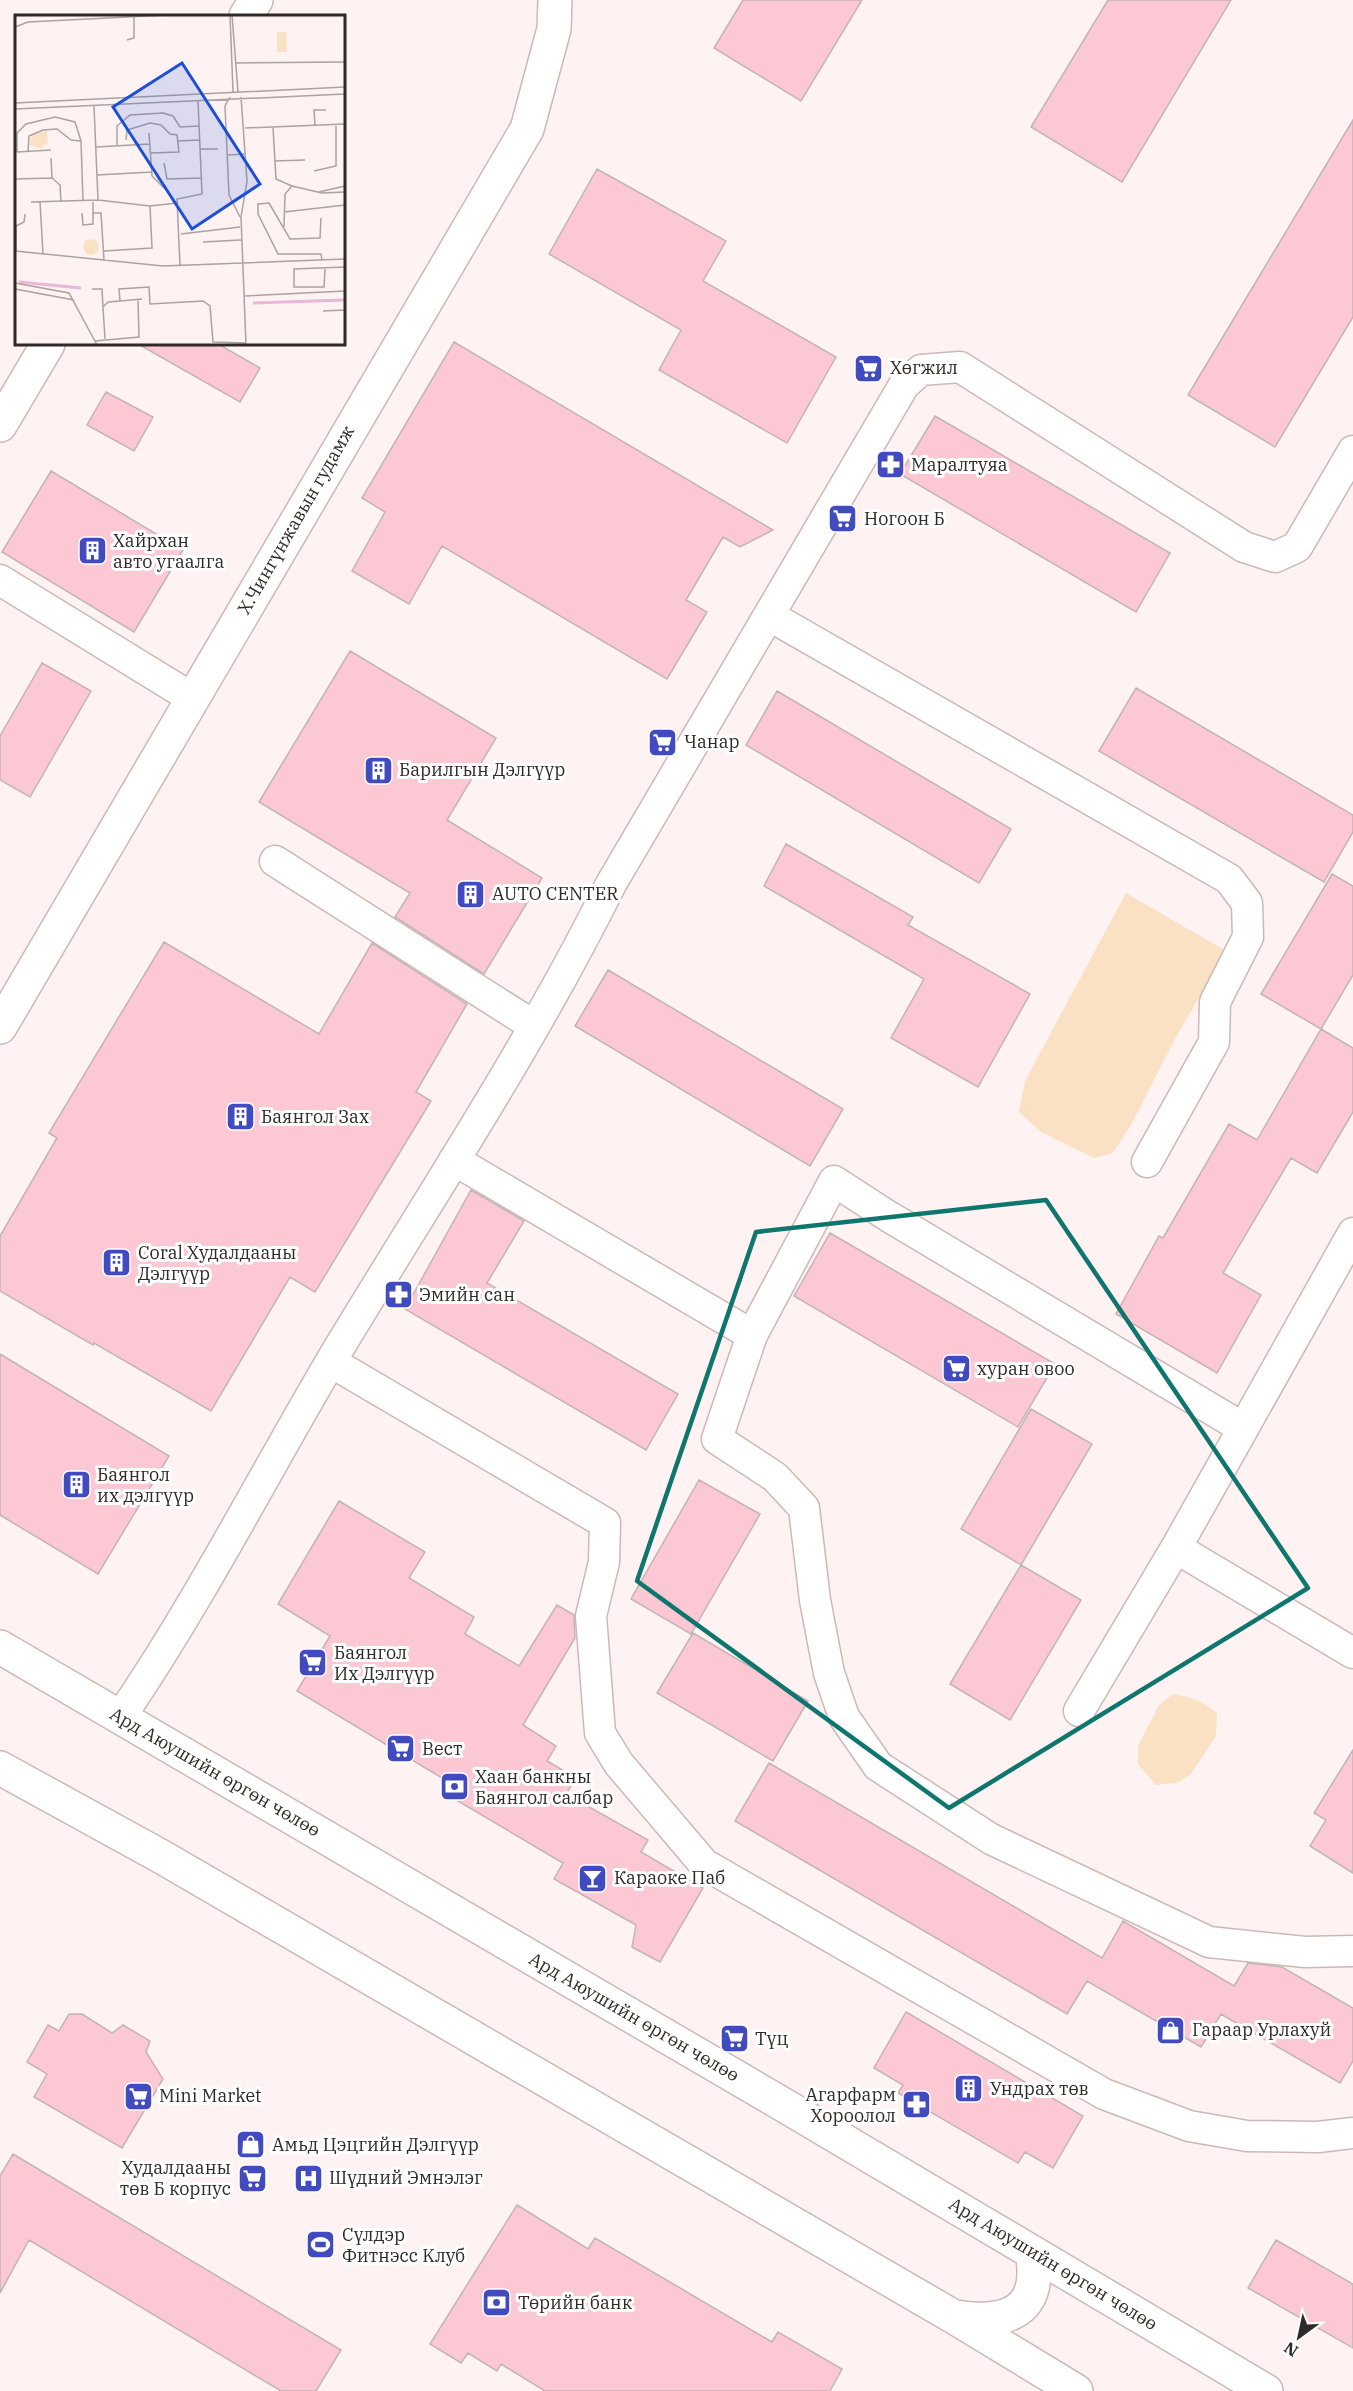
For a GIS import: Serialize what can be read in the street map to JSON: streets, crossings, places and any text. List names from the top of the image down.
{
  "streets": {
    "main road": ["Х.Чингүнжавын гудамж", "Ард Аюушийн өргөн чөлөө"]
  },
  "places": {
    "supermarket": [
      "Хөгжил",
      "Ногоон Б",
      "Чанар",
      "хуран овоо",
      "Баянгол Их Дэлгүүр",
      "Вест",
      "Түц",
      "Mini Market",
      "Худалдааны төв Б корпус"
    ],
    "pharmacy": ["Маралтуяа", "Эмийн сан", "Агарфарм Хороолол"],
    "building": [
      "Хайрхан авто угаалга",
      "Барилгын Дэлгүүр",
      "AUTO CENTER",
      "Баянгол Зах",
      "Coral Худалдааны Дэлгүүр",
      "Баянгол их дэлгүүр",
      "Ундрах төв"
    ],
    "bank": ["Хаан банкны Баянгол салбар", "Төрийн банк"],
    "bar": ["Караоке Паб"],
    "shop": ["Гараар Урлахуй", "Амьд Цэцгийн Дэлгүүр"],
    "hospital": ["Шүдний Эмнэлэг"],
    "sports": ["Сүлдэр Фитнэсс Kлуб"]
  },
  "north": "bottom left"
}
